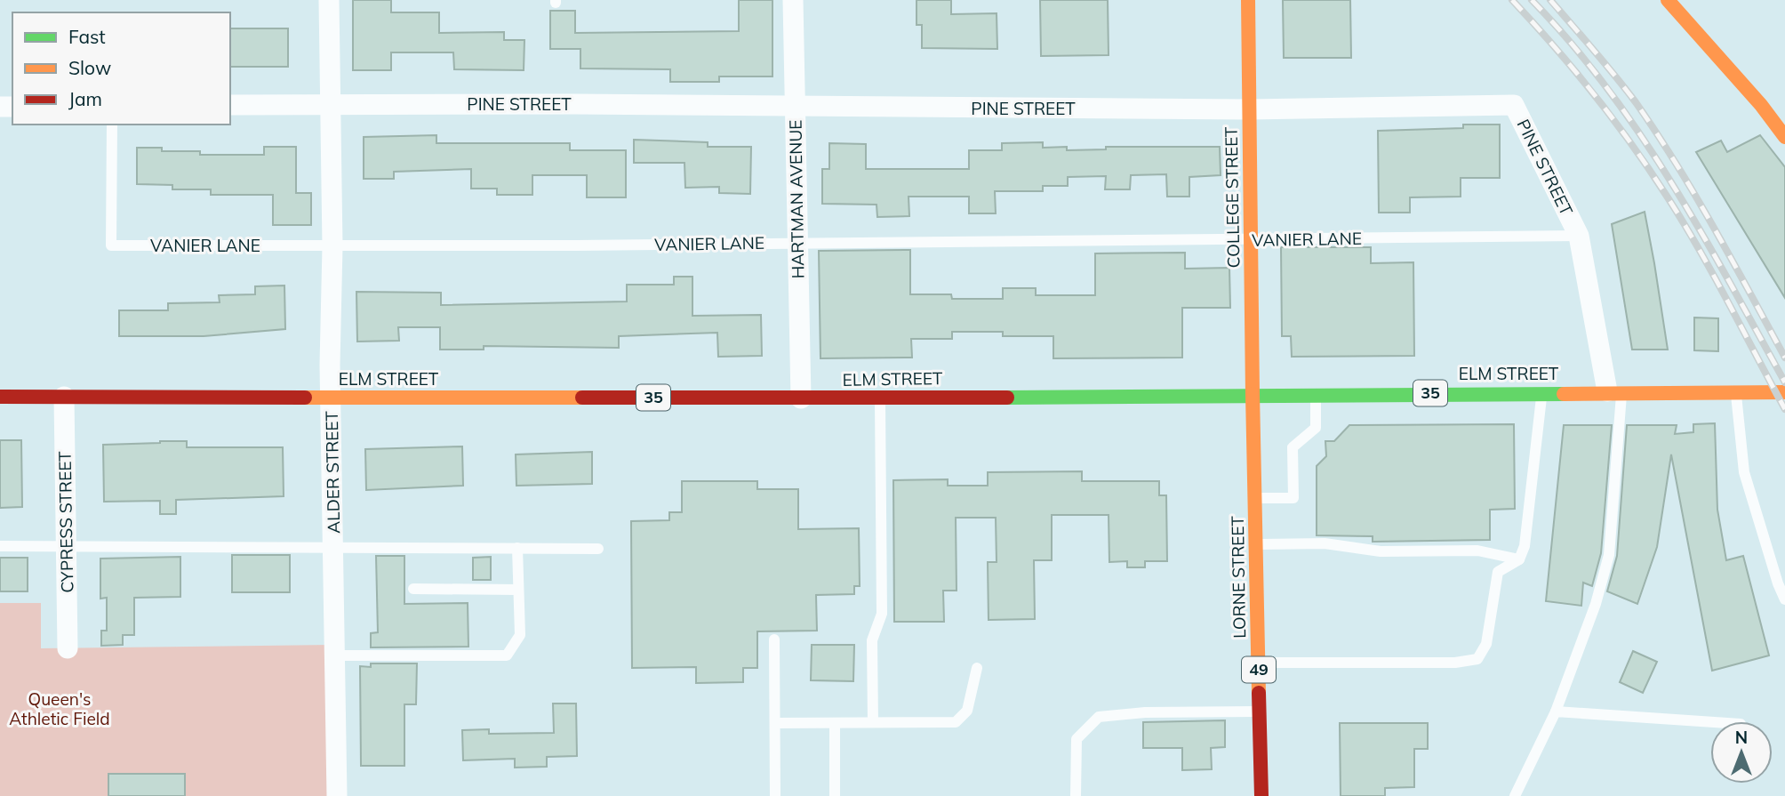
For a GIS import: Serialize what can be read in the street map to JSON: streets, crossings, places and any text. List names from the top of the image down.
{
  "streets": {
    "main road": [
      "COLLEGE STREET",
      "ELM STREET",
      "35",
      "LORNE STREET",
      "49"
    ],
    "street": [
      "PINE STREET",
      "HARTMAN AVENUE",
      "ALDER STREET",
      "CYPRESS STREET"
    ],
    "lane": ["VANIER LANE"]
  },
  "crossings": [
    ["PINE STREET", "COLLEGE STREET"],
    ["PINE STREET", "HARTMAN AVENUE"],
    ["PINE STREET", "VANIER LANE"],
    ["PINE STREET", "ELM STREET"],
    ["PINE STREET", "ALDER STREET"],
    ["COLLEGE STREET", "VANIER LANE"],
    ["COLLEGE STREET", "ELM STREET"],
    ["COLLEGE STREET", "LORNE STREET"],
    ["HARTMAN AVENUE", "VANIER LANE"],
    ["HARTMAN AVENUE", "ELM STREET"],
    ["VANIER LANE", "ALDER STREET"],
    ["ELM STREET", "ALDER STREET"],
    ["ELM STREET", "CYPRESS STREET"],
    ["ELM STREET", "LORNE STREET"]
  ],
  "parks": ["Queen's Athletic Field"],
  "legend": ["Fast", "Slow", "Jam"],
  "north": "top"
}
